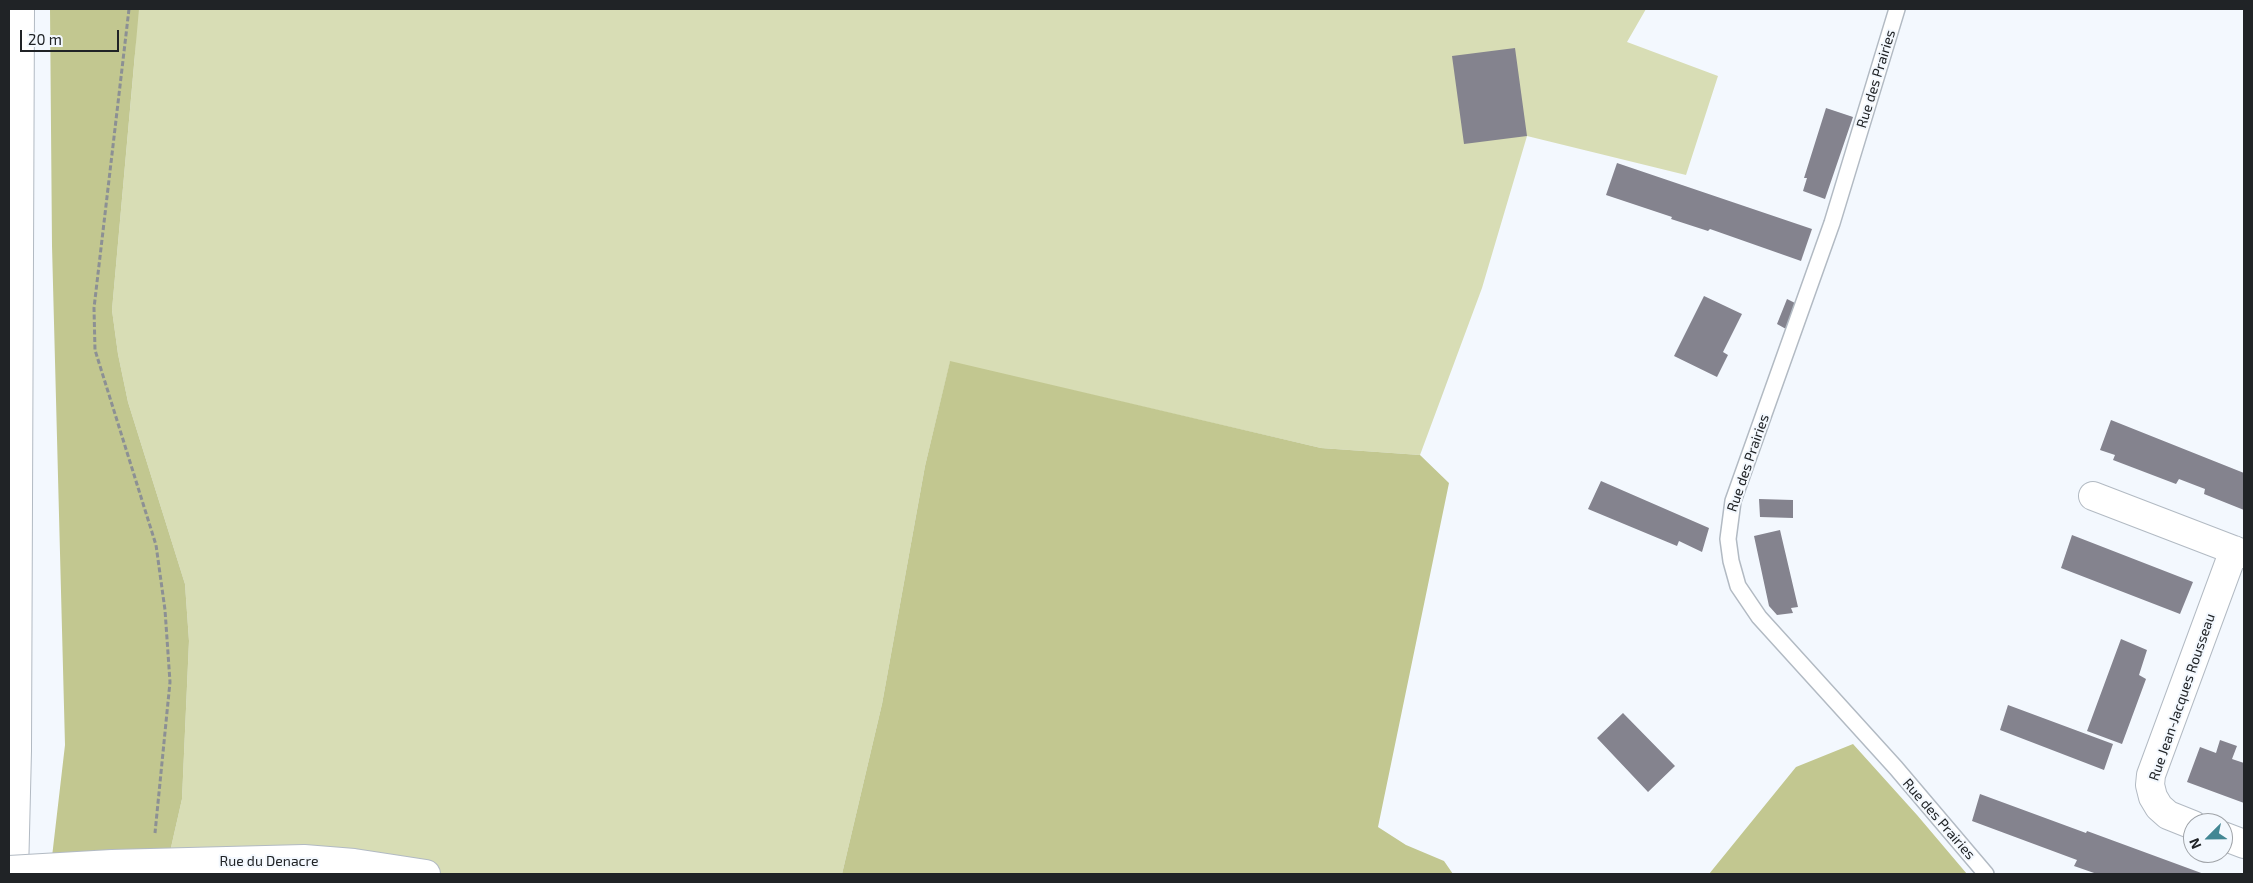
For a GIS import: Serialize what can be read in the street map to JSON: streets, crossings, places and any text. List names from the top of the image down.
{
  "streets": {
    "main road": ["Rue Jean-Jacques Rousseau", "Rue du Denacre"],
    "lane": ["Rue des Prairies"]
  },
  "scale_bar": "20 m",
  "north": "bottom left"
}
